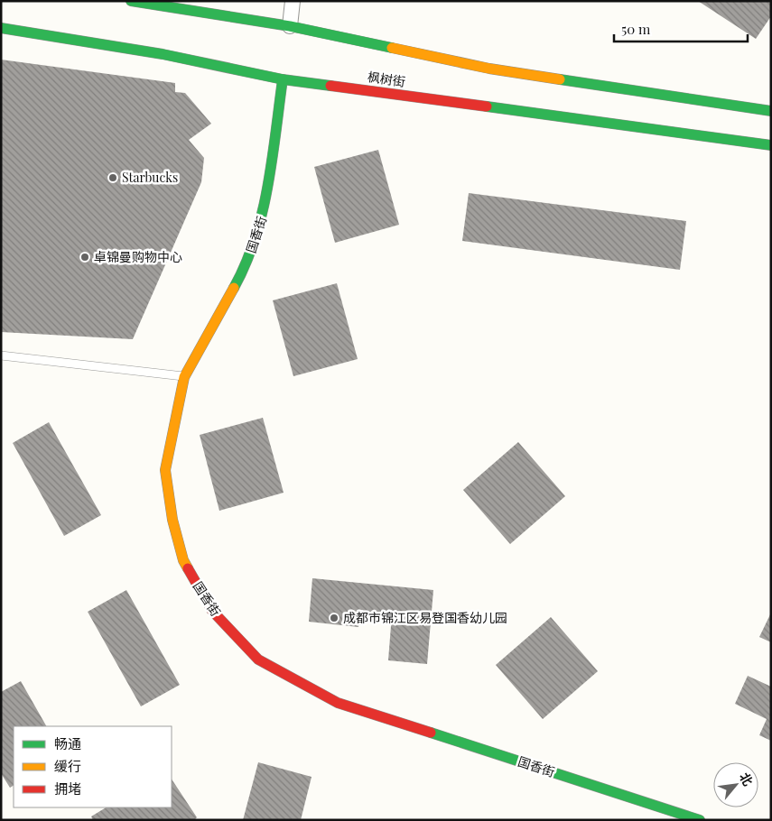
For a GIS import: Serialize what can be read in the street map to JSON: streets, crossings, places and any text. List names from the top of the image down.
{
  "streets": {
    "street": ["枫树街", "国香街"]
  },
  "crossings": [
    ["枫树街", "国香街"]
  ],
  "places": ["Starbucks", "卓锦曼购物中心", "成都市锦江区易登国香幼儿园"],
  "legend": ["畅通", "缓行", "拥堵"],
  "scale_bar": "50 m",
  "north": "top right"
}
